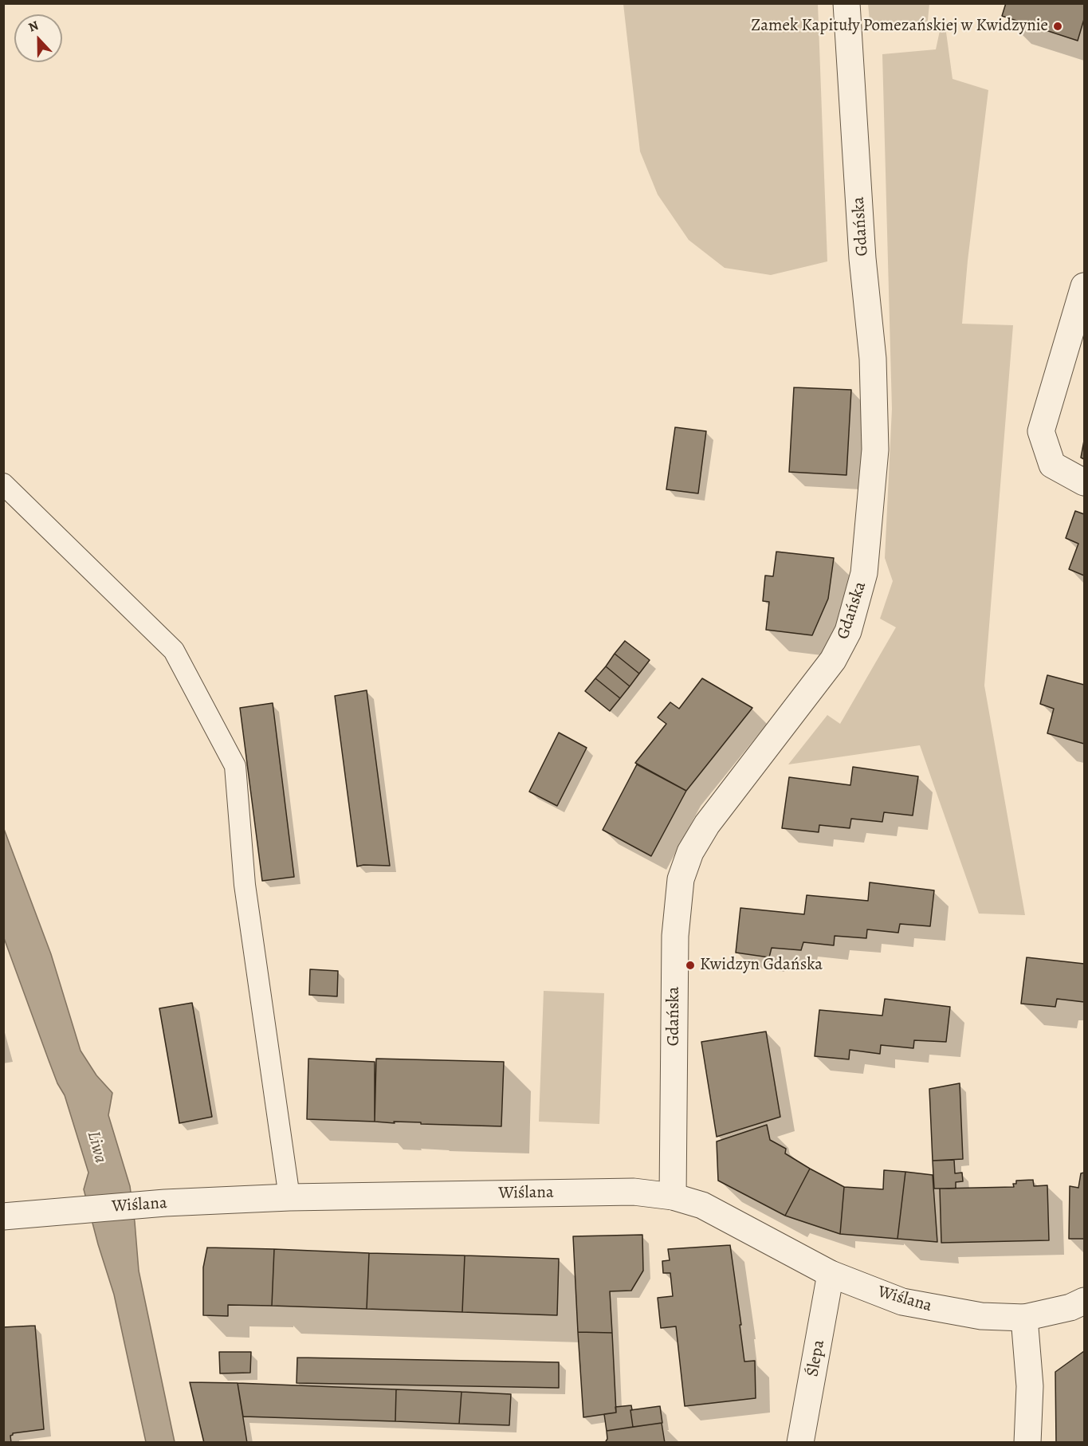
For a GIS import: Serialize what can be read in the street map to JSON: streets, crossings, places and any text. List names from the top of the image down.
{
  "streets": {
    "street": ["Gdańska", "Wiślana", "Ślepa"]
  },
  "crossings": [
    ["Gdańska", "Wiślana"],
    ["Wiślana", "Ślepa"]
  ],
  "water": ["Liwa"],
  "places": ["Zamek Kapituły Pomezańskiej w Kwidzynie", "Kwidzyn Gdańska"],
  "north": "top"
}
